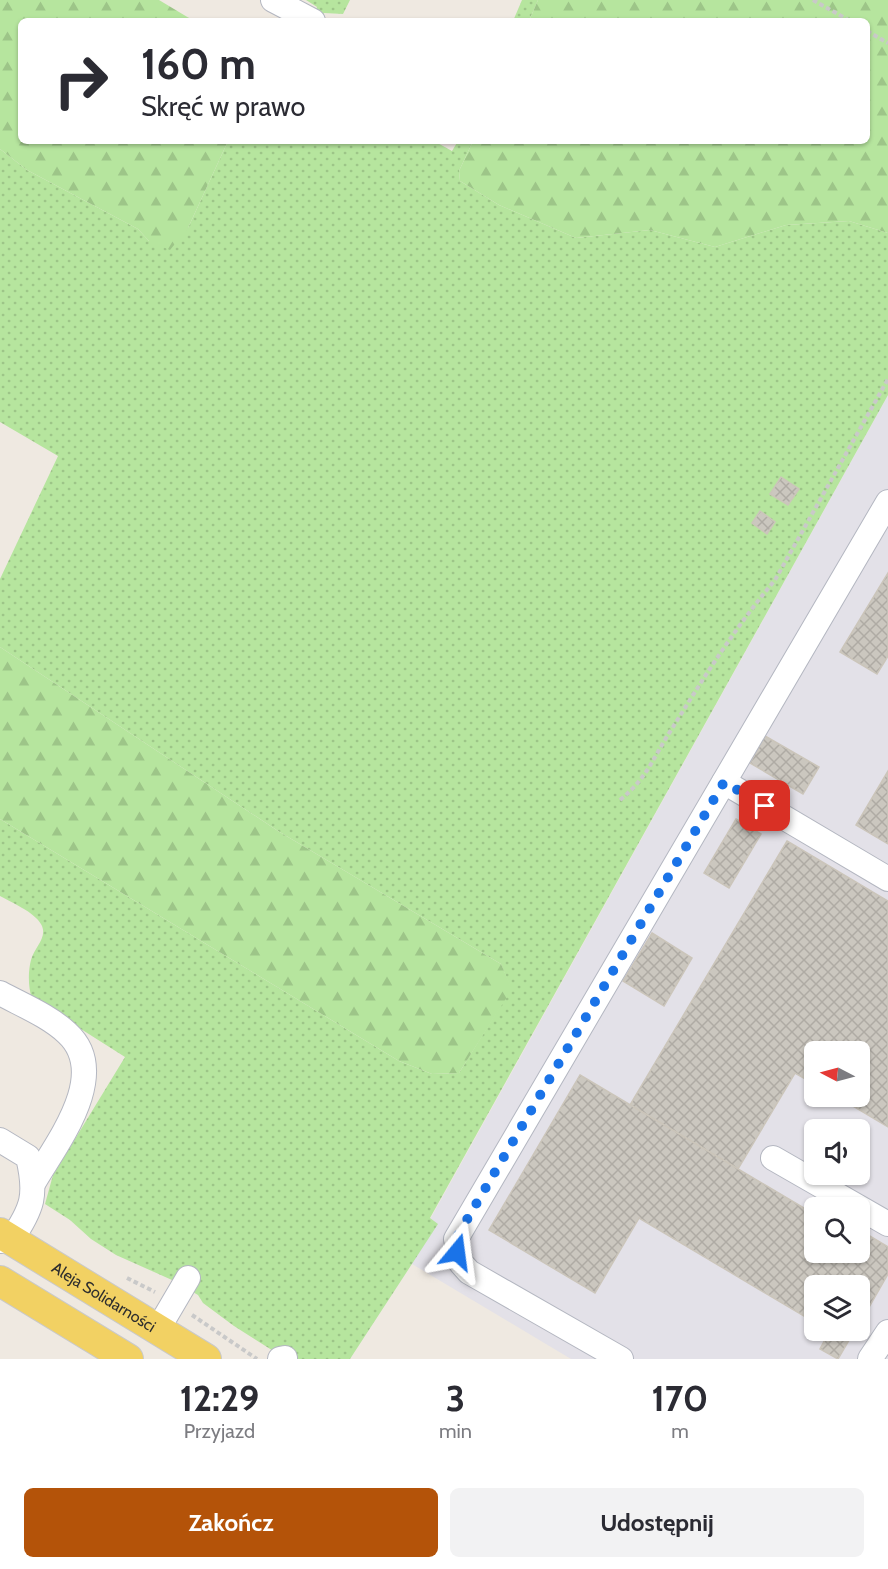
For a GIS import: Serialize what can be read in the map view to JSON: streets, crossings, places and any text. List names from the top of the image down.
{
  "streets": {
    "main road": ["Aleja Solidarności"]
  },
  "north": "left",
  "page": {
    "turn": ["160 m", "Skręć w prawo"],
    "eta": [
      "12:29",
      "Przyjazd",
      "3",
      "min",
      "170",
      "m"
    ],
    "buttons": ["Zakończ", "Udostępnij"]
  }
}
